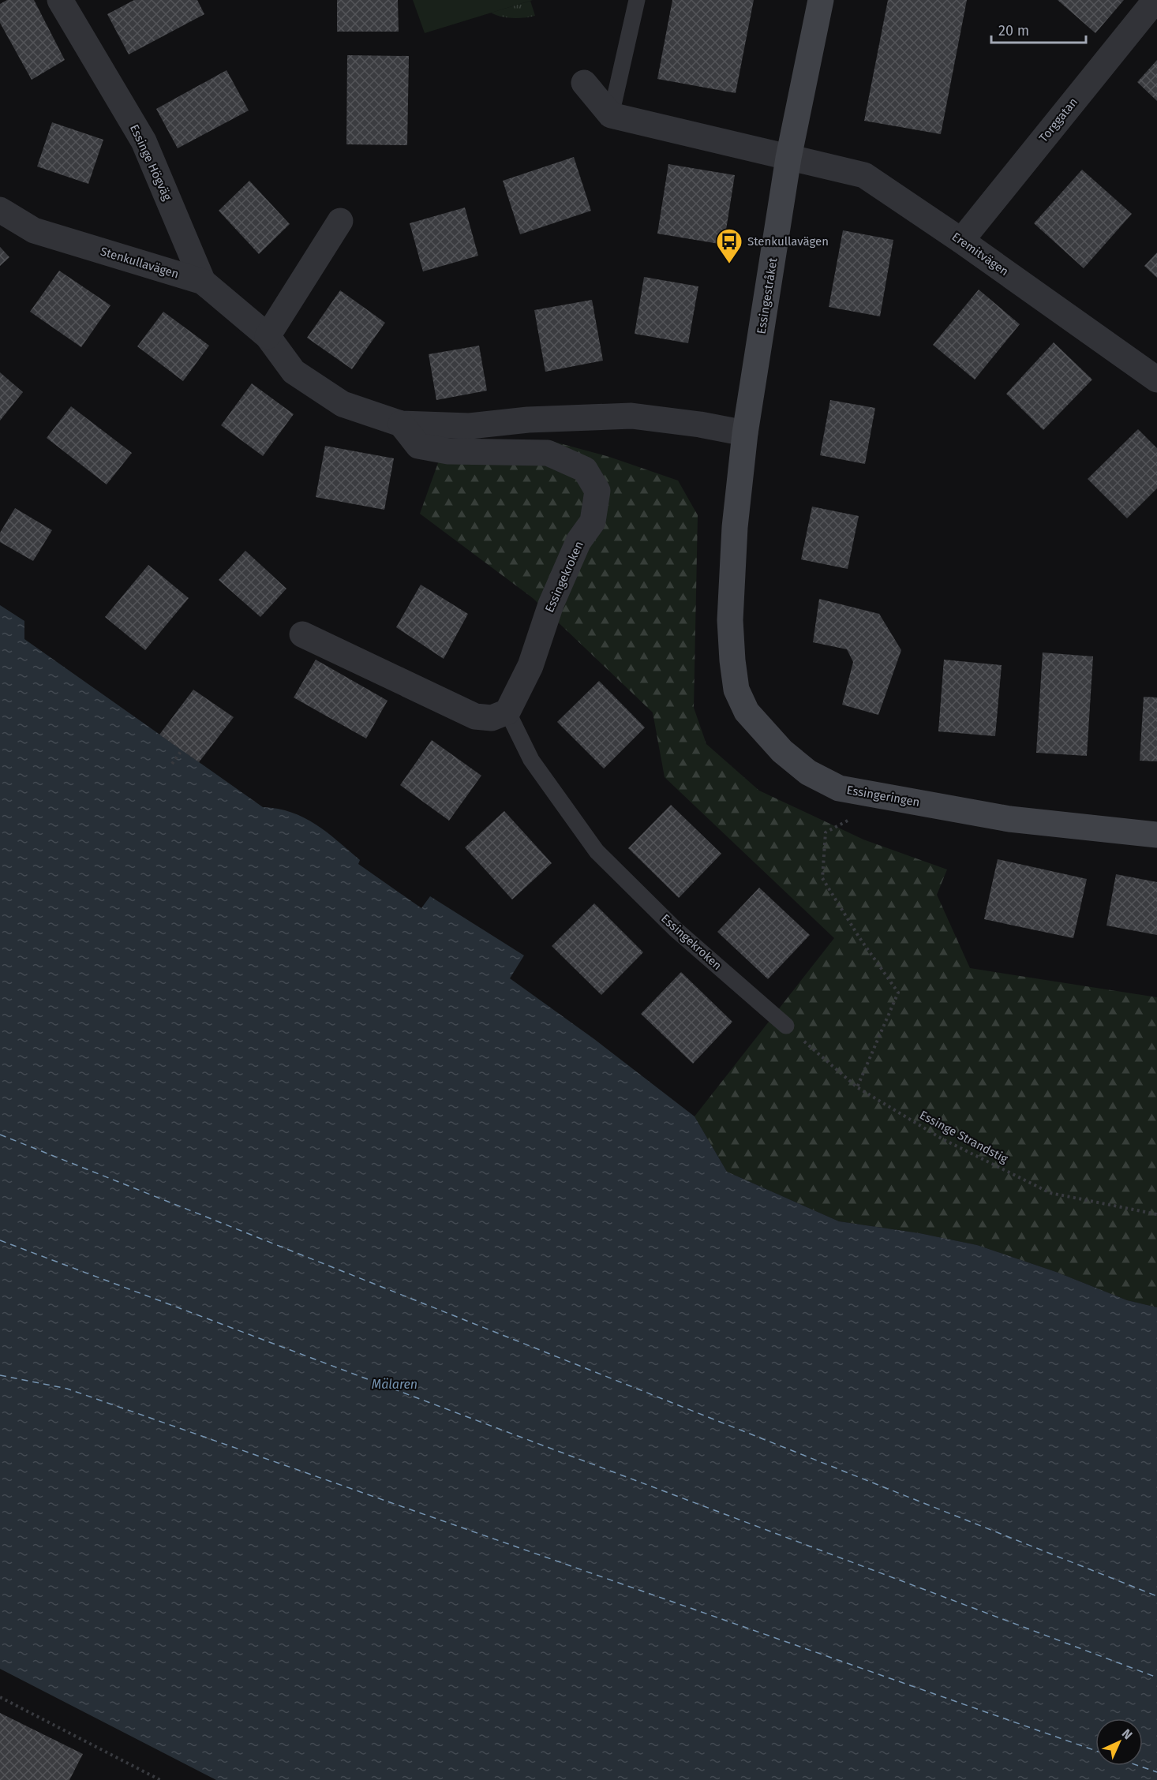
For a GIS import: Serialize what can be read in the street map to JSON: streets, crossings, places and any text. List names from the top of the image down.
{
  "streets": {
    "street": [
      "Torggatan",
      "Essinge Högväg",
      "Eremitvägen",
      "Stenkullavägen",
      "Essingestråket",
      "Essingekroken",
      "Essingeringen"
    ],
    "path": ["Essinge Strandstig"]
  },
  "crossings": [
    ["Torggatan", "Eremitvägen"],
    ["Essinge Högväg", "Stenkullavägen"],
    ["Eremitvägen", "Essingestråket"],
    ["Stenkullavägen", "Essingestråket"],
    ["Stenkullavägen", "Essingekroken"],
    ["Stenkullavägen", "Essingeringen"],
    ["Essingestråket", "Essingeringen"],
    ["Essingekroken", "Essinge Strandstig"]
  ],
  "water": ["Mälaren"],
  "places": {
    "bus stop": ["Stenkullavägen"]
  },
  "scale_bar": "20 m",
  "north": "top right"
}
